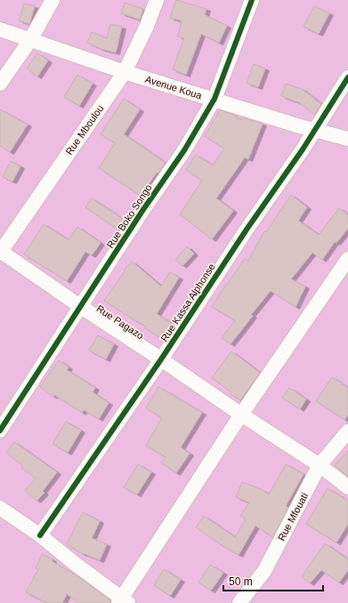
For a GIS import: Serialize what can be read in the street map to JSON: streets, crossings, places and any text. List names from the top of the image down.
{
  "streets": {
    "street": [
      "Avenue Koua",
      "Rue Mboulou",
      "Rue Boko Songo",
      "Rue Kassa Alphonse",
      "Rue Pagazo",
      "Rue Mfouati"
    ]
  },
  "crossings": [
    ["Avenue Koua", "Rue Mboulou"],
    ["Avenue Koua", "Rue Boko Songo"],
    ["Avenue Koua", "Rue Kassa Alphonse"],
    ["Rue Mboulou", "Rue Pagazo"],
    ["Rue Boko Songo", "Rue Pagazo"],
    ["Rue Kassa Alphonse", "Rue Pagazo"],
    ["Rue Pagazo", "Rue Mfouati"]
  ],
  "scale_bar": "50 m"
}
